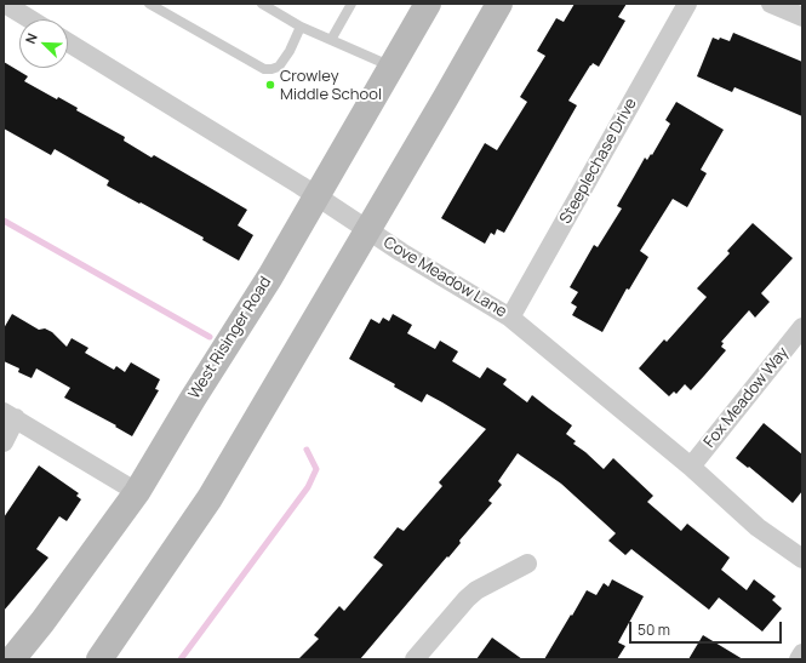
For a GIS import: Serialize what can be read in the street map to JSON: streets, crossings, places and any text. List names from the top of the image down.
{
  "streets": {
    "main road": ["West Risinger Road"],
    "street": ["Steeplechase Drive", "Cove Meadow Lane", "Fox Meadow Way"]
  },
  "crossings": [
    ["Steeplechase Drive", "Cove Meadow Lane"],
    ["Cove Meadow Lane", "West Risinger Road"],
    ["Cove Meadow Lane", "Fox Meadow Way"]
  ],
  "places": ["Crowley Middle School"],
  "scale_bar": "50 m",
  "north": "top left"
}
